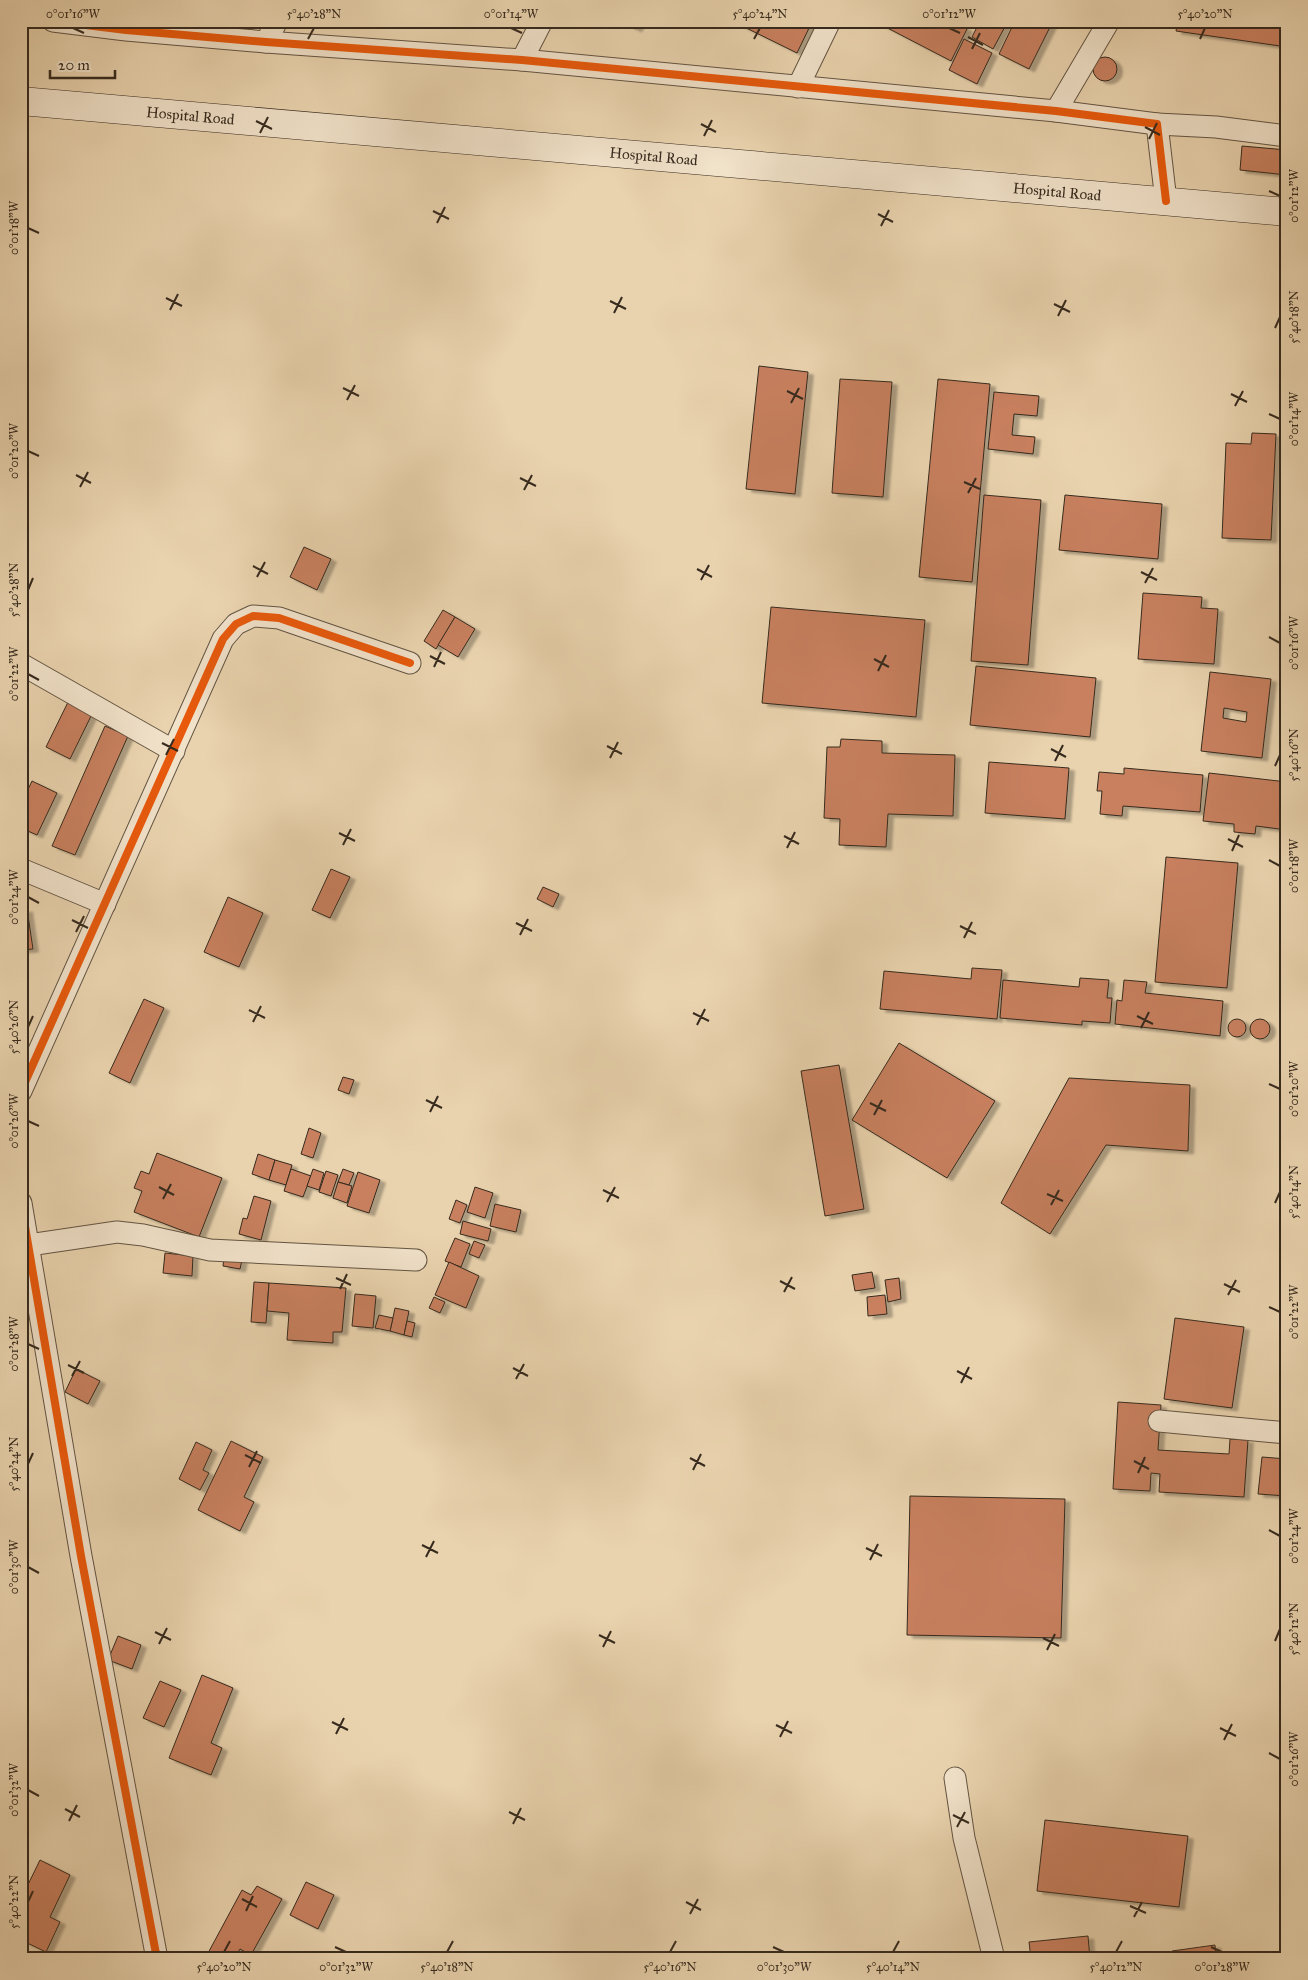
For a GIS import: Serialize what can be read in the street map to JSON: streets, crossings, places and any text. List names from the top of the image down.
{
  "streets": {
    "main road": ["Hospital Road"]
  },
  "scale_bar": "20 m",
  "coordinates": [
    "0°01'16\"W",
    "5°40'28\"N",
    "0°01'14\"W",
    "5°40'24\"N",
    "0°01'12\"W",
    "5°40'20\"N",
    "0°01'18\"W",
    "5°40'18\"N",
    "0°01'20\"W",
    "0°01'22\"W",
    "5°40'16\"N",
    "0°01'24\"W",
    "5°40'26\"N",
    "0°01'26\"W",
    "5°40'14\"N",
    "0°01'28\"W",
    "0°01'30\"W",
    "5°40'12\"N",
    "0°01'32\"W",
    "5°40'22\"N"
  ]
}
